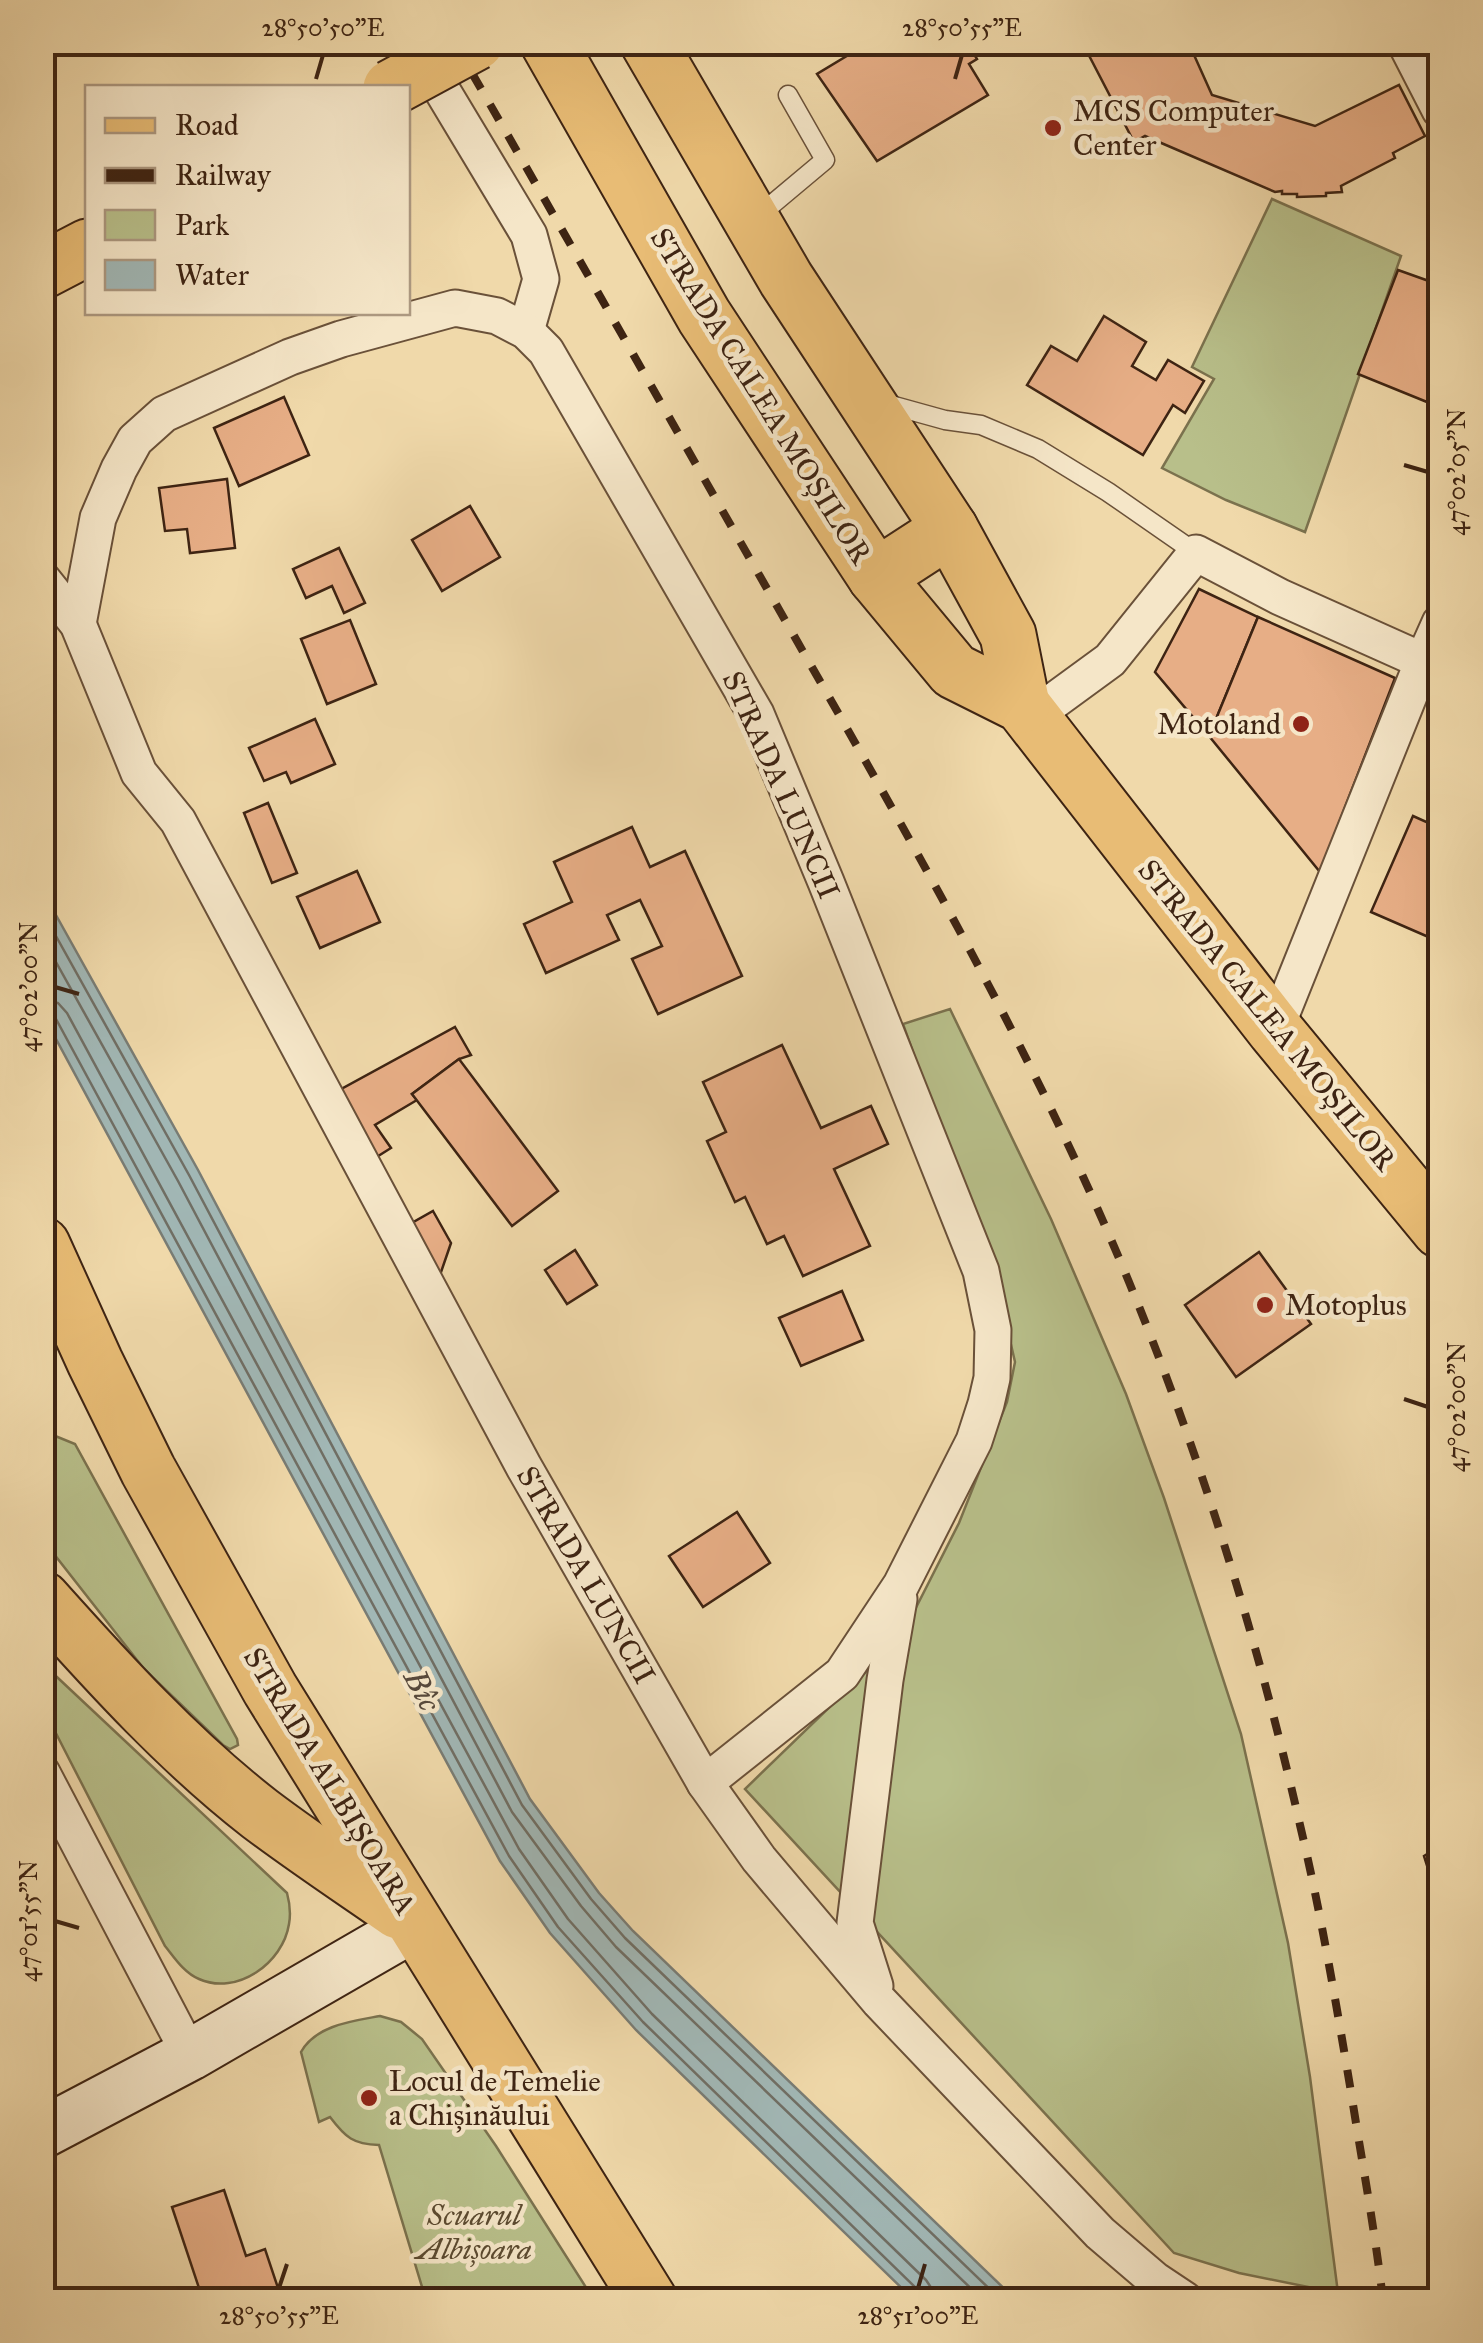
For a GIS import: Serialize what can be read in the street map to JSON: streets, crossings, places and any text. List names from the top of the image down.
{
  "streets": {
    "main road": ["STRADA CALEA MOȘILOR", "STRADA ALBIȘOARA"],
    "street": ["STRADA LUNCII"]
  },
  "water": ["Bîc"],
  "parks": ["Scuarul Albișoara"],
  "places": [
    "MCS Computer Center",
    "Motoland",
    "Motoplus",
    "Locul de Temelie a Chișinăului"
  ],
  "legend": [
    "Road",
    "Railway",
    "Park",
    "Water"
  ],
  "coordinates": [
    "28°50'50\"E",
    "28°50'55\"E",
    "47°02'05\"N",
    "47°02'00\"N",
    "47°01'55\"N",
    "28°51'00\"E"
  ]
}
